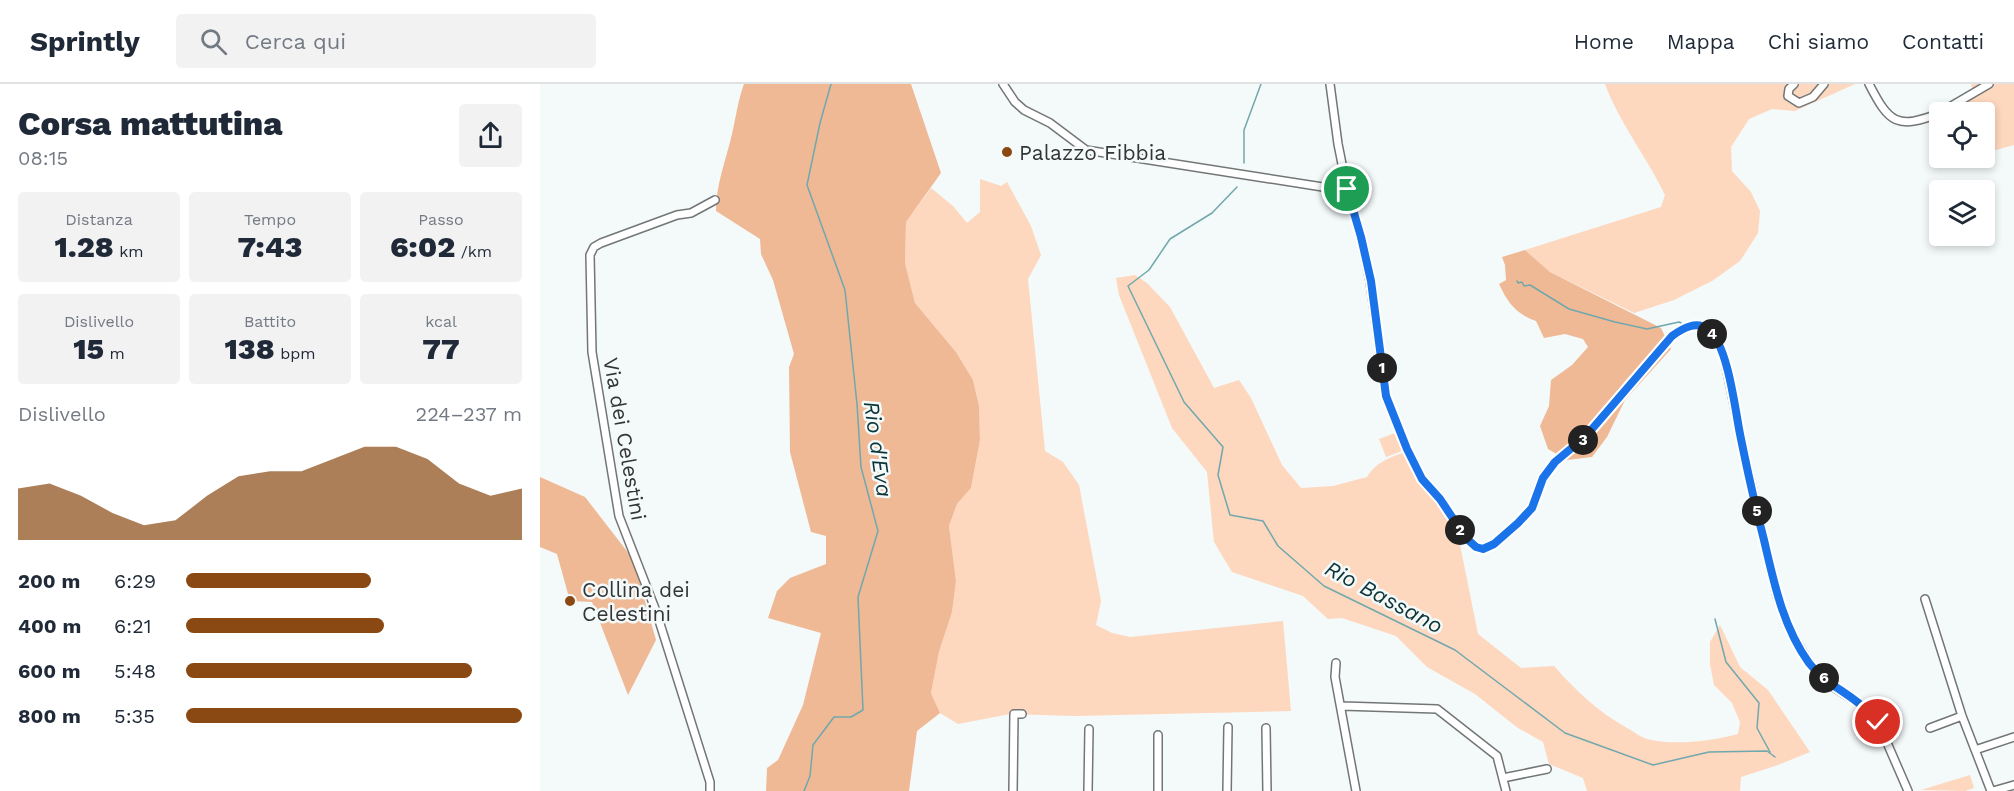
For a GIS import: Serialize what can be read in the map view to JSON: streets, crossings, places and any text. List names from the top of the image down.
{
  "streets": {
    "street": ["Via dei Celestini"]
  },
  "water": ["Rio d'Eva", "Rio Bassano"],
  "places": ["Palazzo Fibbia", "Collina dei Celestini"],
  "page": {
    "header": "Sprintly",
    "search": "Cerca qui",
    "nav": [
      "Home",
      "Mappa",
      "Chi siamo",
      "Contatti"
    ],
    "heading": ["Corsa mattutina", "08:15"],
    "stats": [
      ["Distanza", "1.28 km"],
      ["Tempo", "7:43"],
      ["Passo", "6:02 /km"],
      ["Dislivello", "15 m"],
      ["Battito", "138 bpm"],
      ["kcal", "77"]
    ],
    "pins": [
      "4",
      "1",
      "3",
      "5",
      "2",
      "6"
    ],
    "chart": ["Dislivello", "224–237 m"],
    "list": [
      {
        "name": "200 m",
        "note": "6:29"
      },
      {
        "name": "400 m",
        "note": "6:21"
      },
      {
        "name": "600 m",
        "note": "5:48"
      },
      {
        "name": "800 m",
        "note": "5:35"
      }
    ]
  }
}
